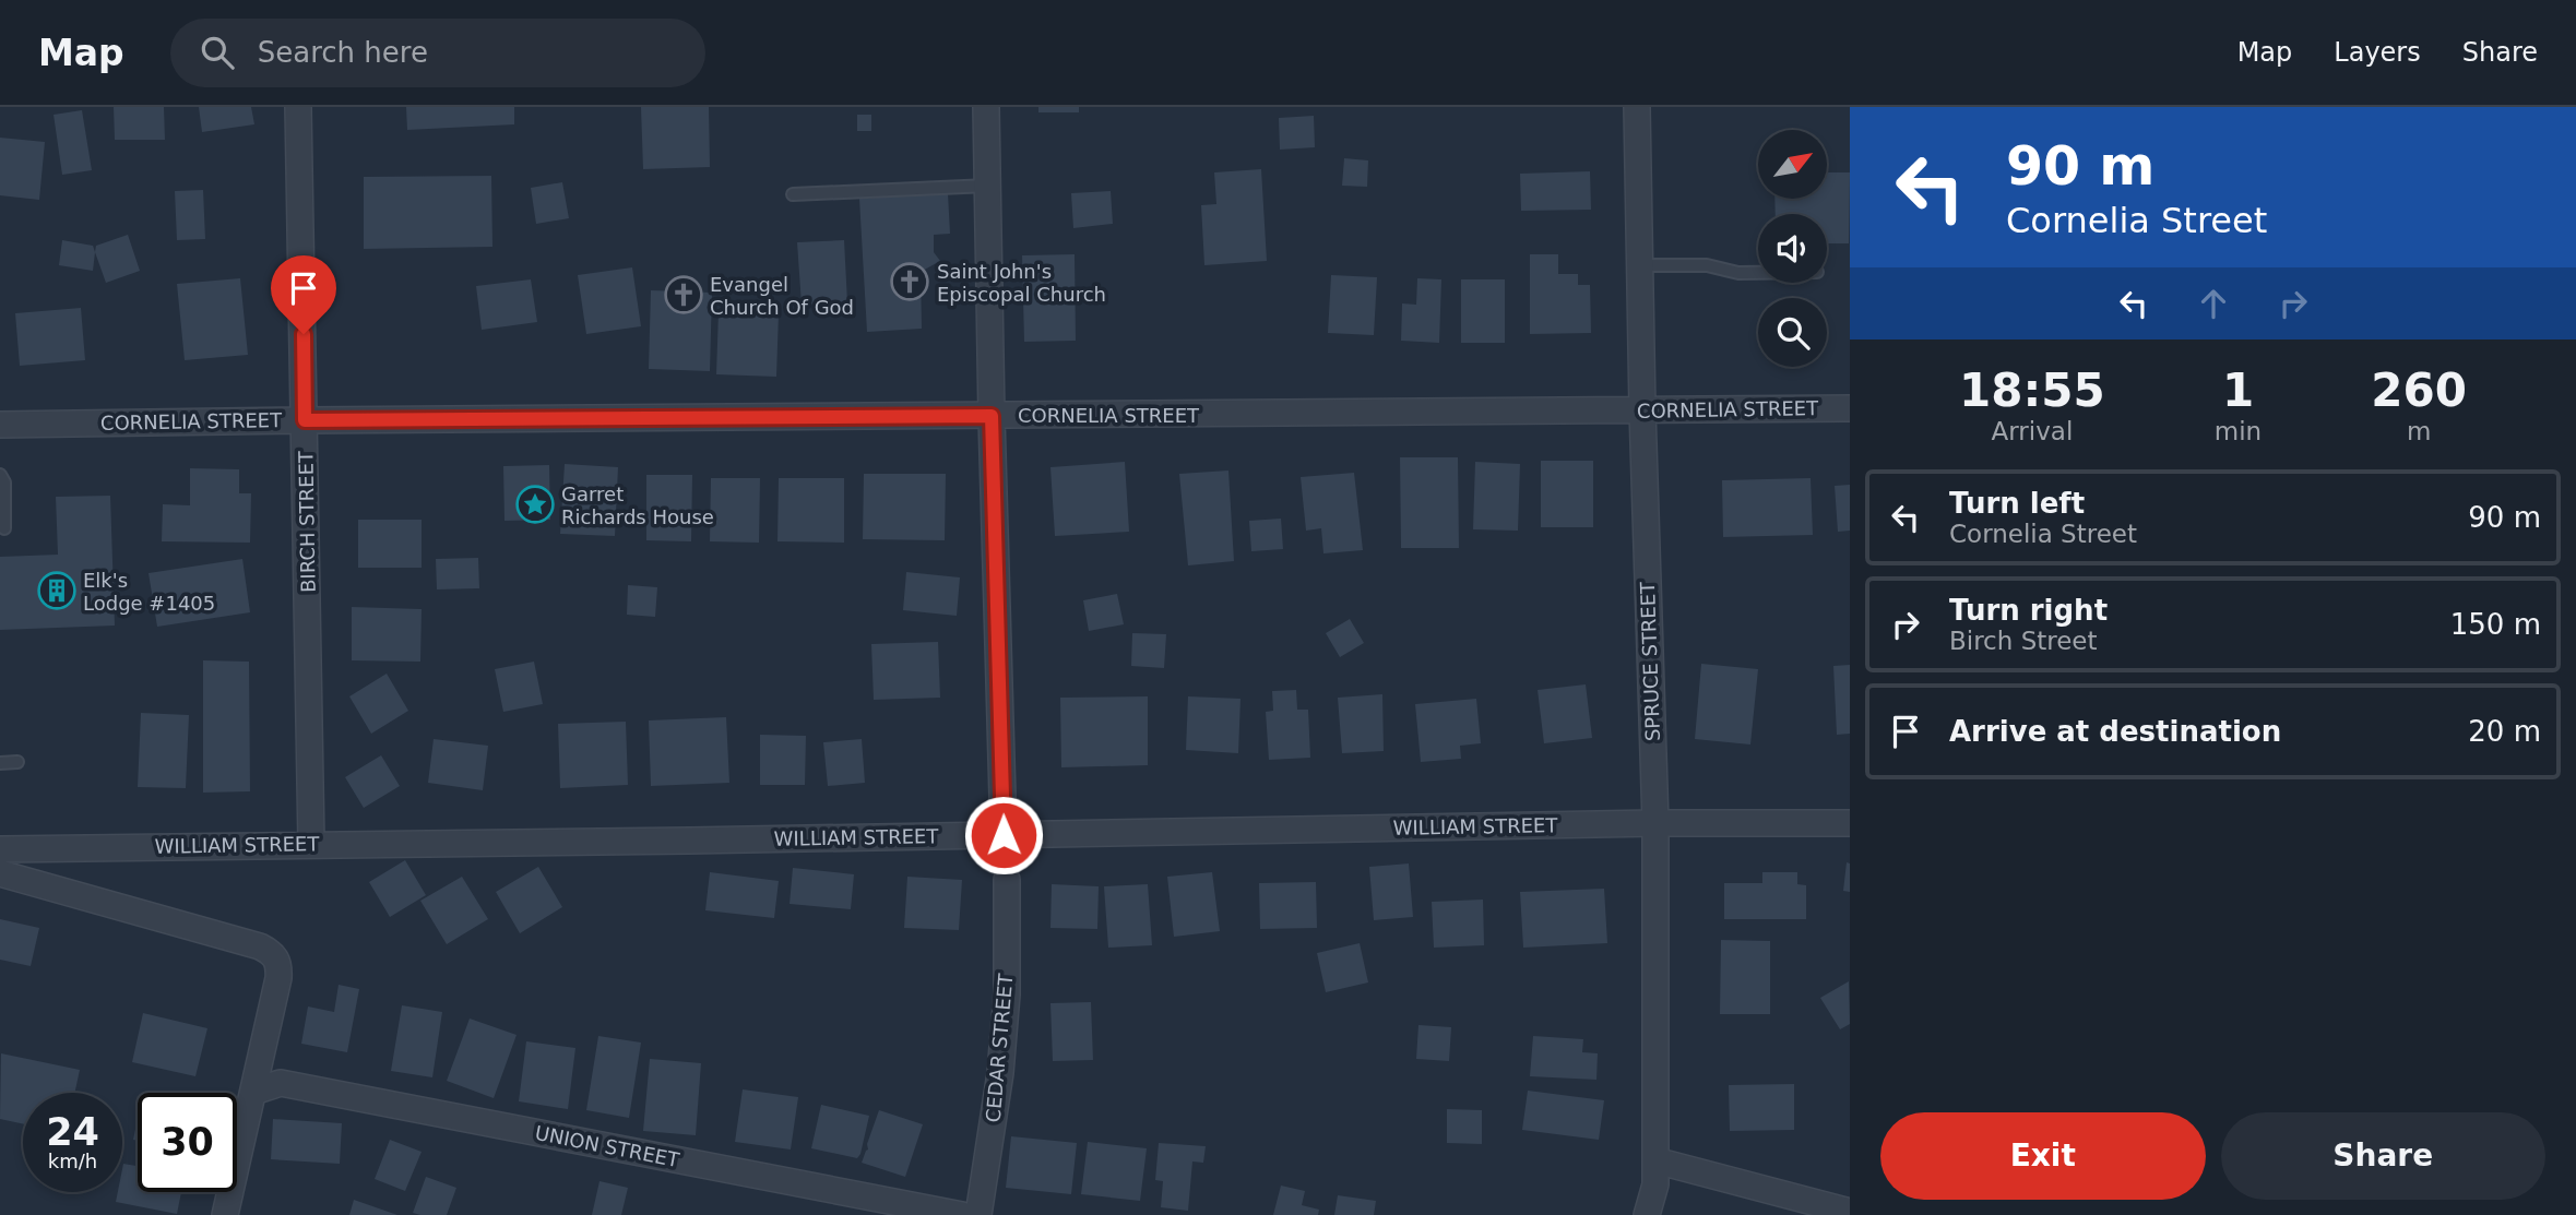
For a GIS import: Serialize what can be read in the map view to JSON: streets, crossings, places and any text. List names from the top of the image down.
{
  "streets": {
    "street": [
      "CORNELIA STREET",
      "BIRCH STREET",
      "SPRUCE STREET",
      "WILLIAM STREET",
      "CEDAR STREET",
      "UNION STREET"
    ]
  },
  "crossings": [
    ["CORNELIA STREET", "BIRCH STREET"],
    ["CORNELIA STREET", "SPRUCE STREET"],
    ["BIRCH STREET", "WILLIAM STREET"],
    ["SPRUCE STREET", "WILLIAM STREET"]
  ],
  "places": {
    "church": ["Saint John's Episcopal Church", "Evangel Church Of God"],
    "place": ["Garret Richards House"],
    "building": ["Elk's Lodge #1405"]
  },
  "north": "top right",
  "page": {
    "header": "Map",
    "search": "Search here",
    "nav": ["Map", "Layers", "Share"],
    "turn": ["90 m", "Cornelia Street"],
    "eta": [
      "18:55",
      "Arrival",
      "1",
      "min",
      "260",
      "m"
    ],
    "list": [
      {
        "name": "Turn left",
        "note": "Cornelia Street",
        "value": "90 m"
      },
      {
        "name": "Turn right",
        "note": "Birch Street",
        "value": "150 m"
      },
      {
        "name": "Arrive at destination",
        "value": "20 m"
      }
    ],
    "speed": "24 km/h",
    "limit": "30",
    "buttons": ["Exit", "Share"]
  }
}
